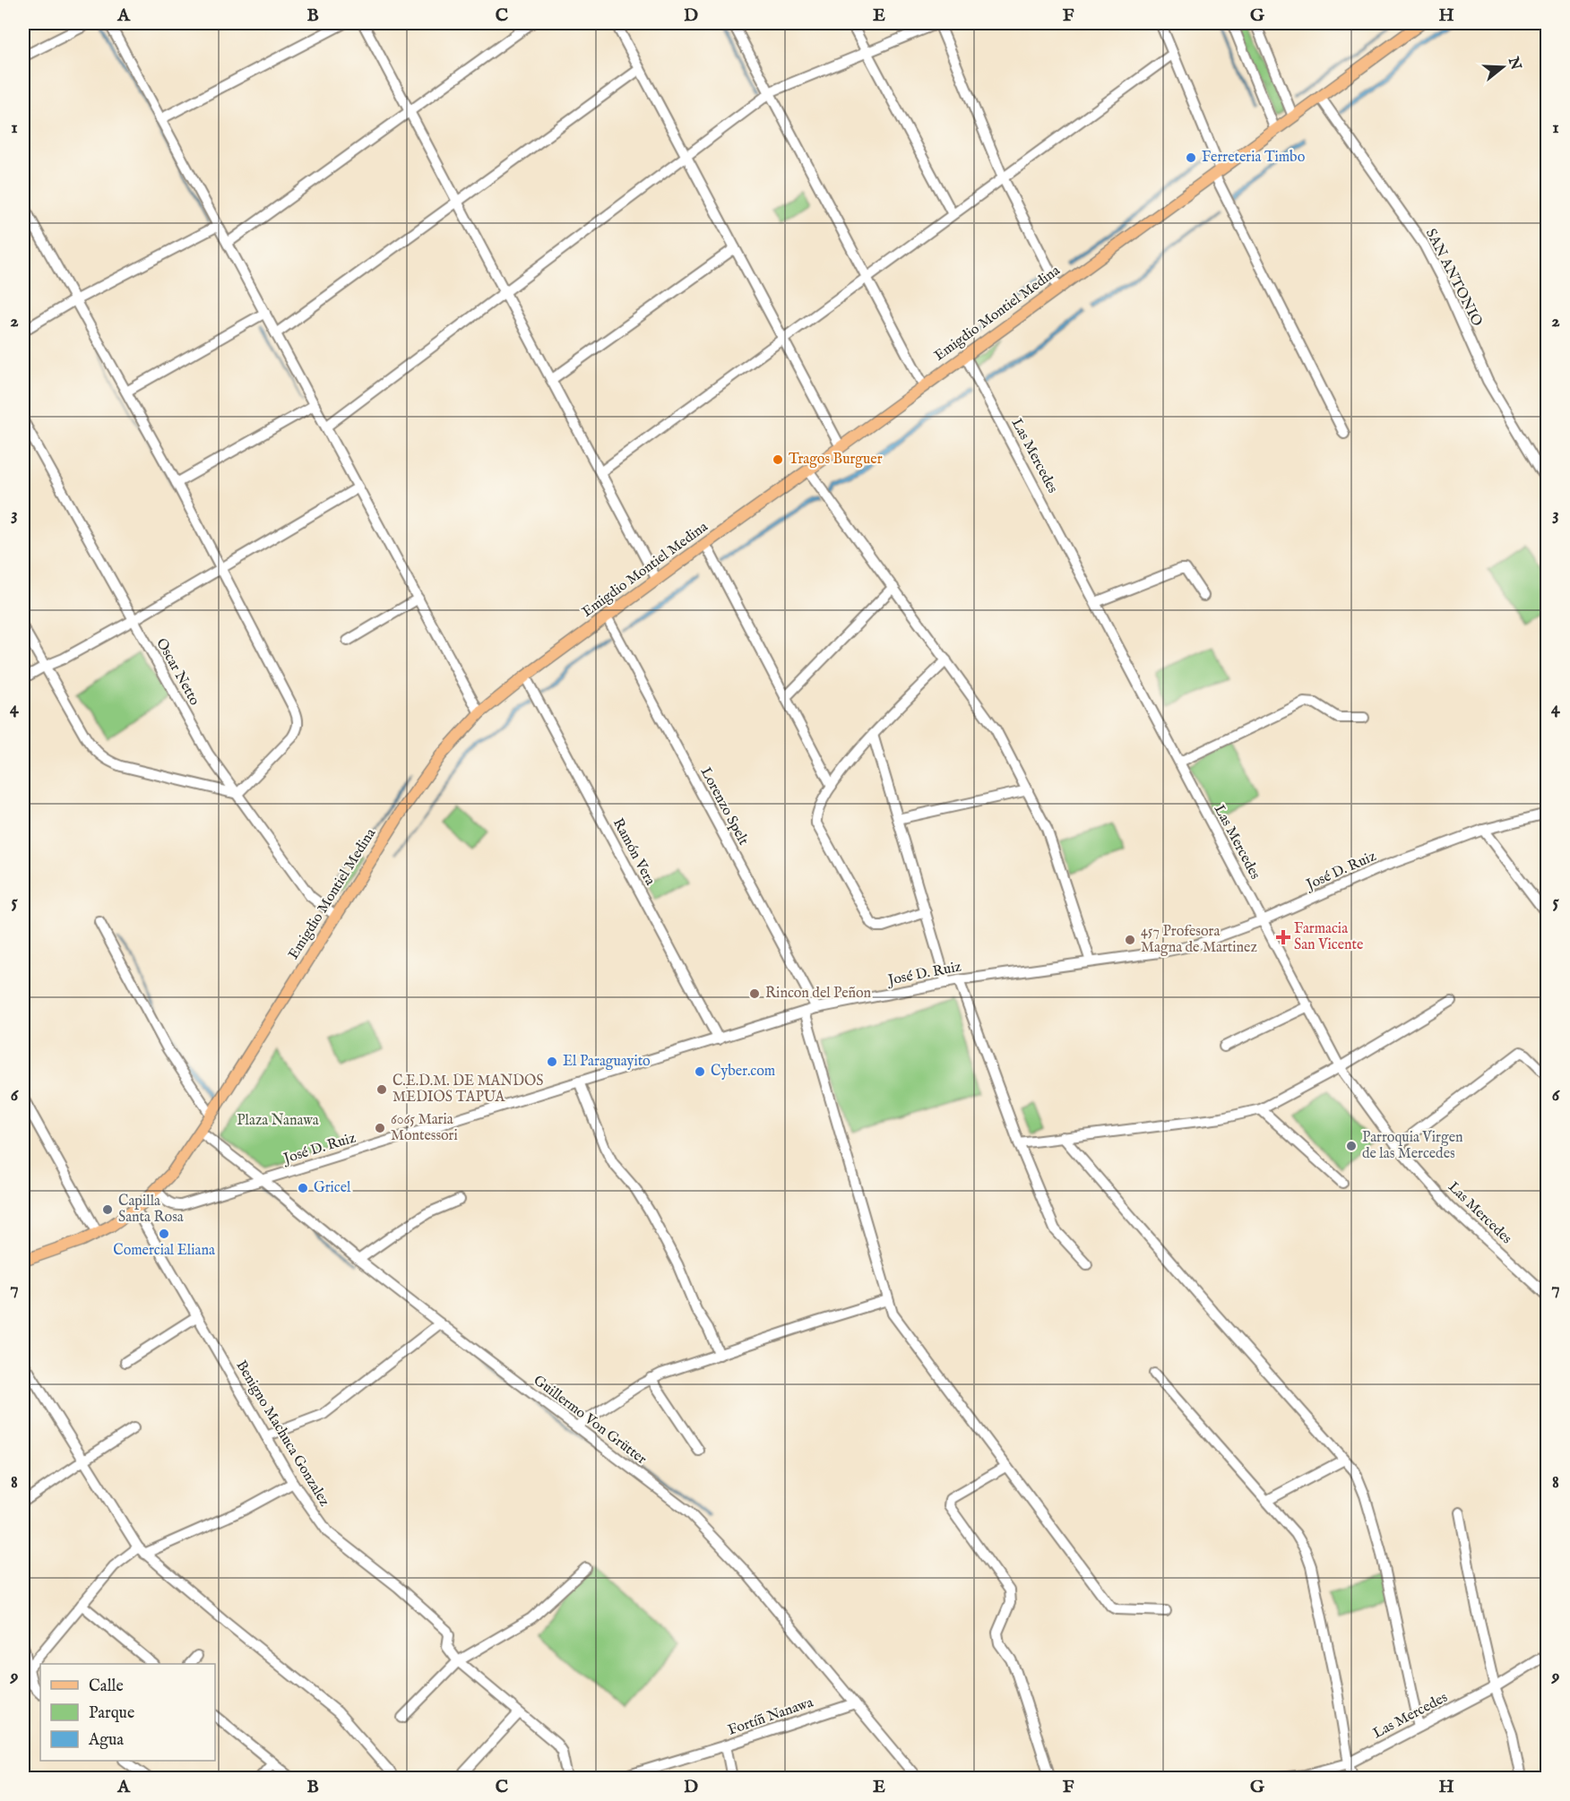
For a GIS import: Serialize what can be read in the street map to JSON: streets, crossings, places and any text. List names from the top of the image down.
{
  "streets": {
    "main road": ["Emigdio Montiel Medina"],
    "street": [
      "SAN ANTONIO",
      "Las Mercedes",
      "Oscar Netto",
      "Lorenzo Spelt",
      "Ramón Vera",
      "José D. Ruiz",
      "Guillermo Von Grütter",
      "Benigno Machuca Gonzalez",
      "Fortíñ Nanawa"
    ]
  },
  "crossings": [
    ["SAN ANTONIO", "Emigdio Montiel Medina"],
    ["Emigdio Montiel Medina", "Las Mercedes"],
    ["Emigdio Montiel Medina", "Oscar Netto"],
    ["Emigdio Montiel Medina", "Lorenzo Spelt"],
    ["Emigdio Montiel Medina", "Ramón Vera"],
    ["Emigdio Montiel Medina", "José D. Ruiz"],
    ["Emigdio Montiel Medina", "Guillermo Von Grütter"],
    ["Emigdio Montiel Medina", "Benigno Machuca Gonzalez"],
    ["Las Mercedes", "José D. Ruiz"],
    ["Lorenzo Spelt", "José D. Ruiz"],
    ["Ramón Vera", "José D. Ruiz"],
    ["José D. Ruiz", "Guillermo Von Grütter"],
    ["Guillermo Von Grütter", "Fortíñ Nanawa"]
  ],
  "parks": ["Plaza Nanawa"],
  "places": {
    "other": [
      "Ferreteria Timbo",
      "Tragos Burguer",
      "457 Profesora Magna de Martinez",
      "Rincon del Peñon",
      "El Paraguayito",
      "Cyber.com",
      "C.E.D.M. DE MANDOS MEDIOS TAPUA",
      "6065 Maria Montessori",
      "Parroquia Virgen de las Mercedes",
      "Gricel",
      "Capilla Santa Rosa",
      "Comercial Eliana"
    ],
    "health": ["Farmacia San Vicente"]
  },
  "legend": ["Calle", "Parque", "Agua"],
  "north": "right",
  "grid": {
    "columns": [
      "A",
      "B",
      "C",
      "D",
      "E",
      "F",
      "G",
      "H"
    ],
    "rows": [
      "1",
      "2",
      "3",
      "4",
      "5",
      "6",
      "7",
      "8",
      "9"
    ]
  }
}
